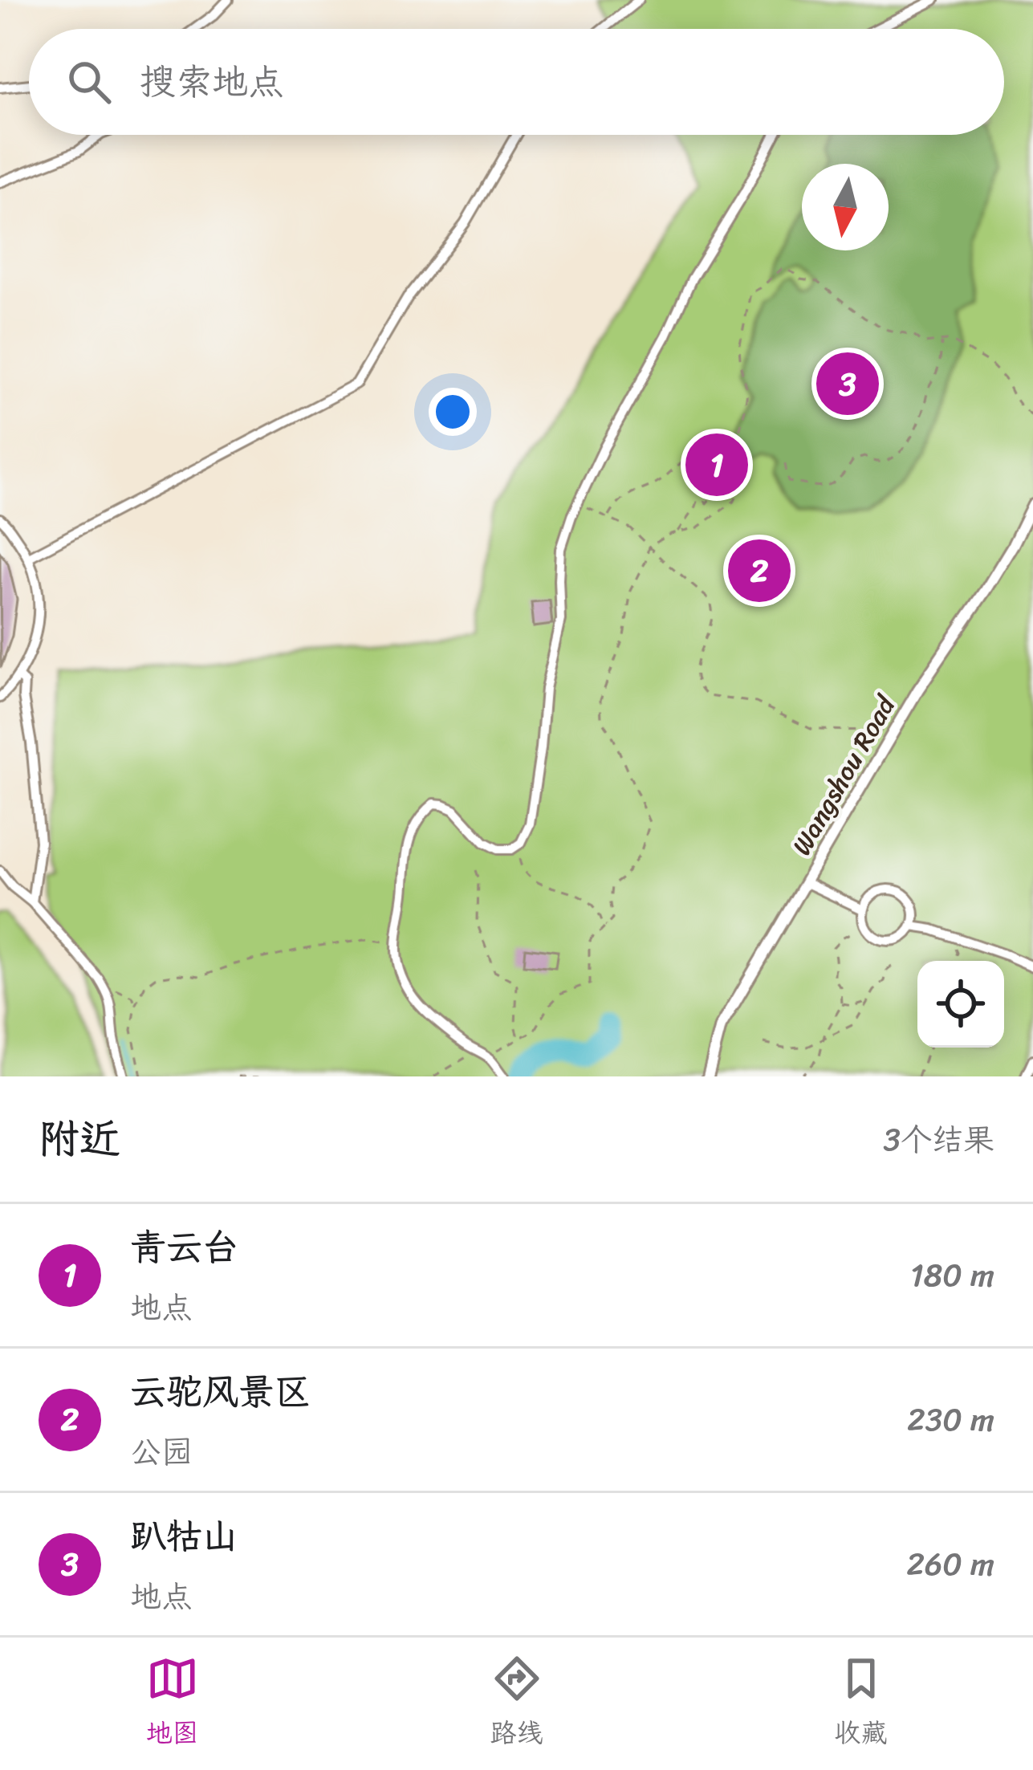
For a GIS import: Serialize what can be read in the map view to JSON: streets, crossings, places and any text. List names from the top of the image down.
{
  "streets": {
    "street": ["Wangshou Road"]
  },
  "north": "bottom",
  "page": {
    "search": "搜索地点",
    "pins": ["3", "1", "2"],
    "heading": ["附近", "3个结果"],
    "list": [
      {
        "mark": "1",
        "name": "青云台",
        "note": "地点",
        "value": "180 m"
      },
      {
        "mark": "2",
        "name": "云驼风景区",
        "note": "公园",
        "value": "230 m"
      },
      {
        "mark": "3",
        "name": "趴牯山",
        "note": "地点",
        "value": "260 m"
      }
    ],
    "nav": ["地图", "路线", "收藏"]
  }
}
